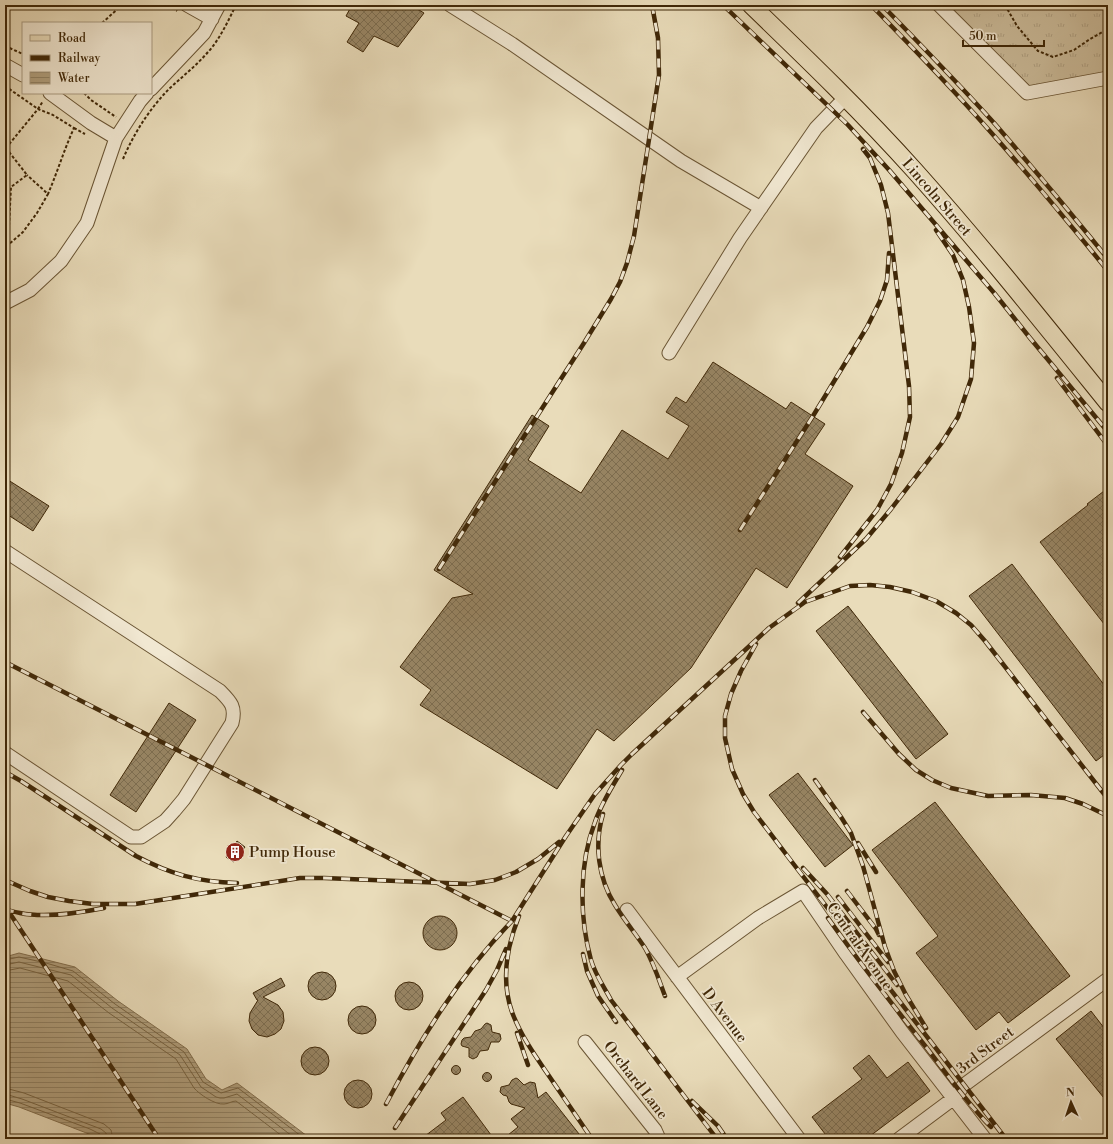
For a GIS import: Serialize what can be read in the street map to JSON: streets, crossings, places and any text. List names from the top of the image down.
{
  "streets": {
    "main road": ["Lincoln Street"],
    "street": [
      "Central Avenue",
      "D Avenue",
      "3rd Street",
      "Orchard Lane"
    ]
  },
  "crossings": [
    ["Central Avenue", "D Avenue"],
    ["Central Avenue", "3rd Street"]
  ],
  "places": {
    "building": ["Pump House"]
  },
  "legend": ["Road", "Railway", "Water"],
  "scale_bar": "50 m",
  "north": "top"
}
